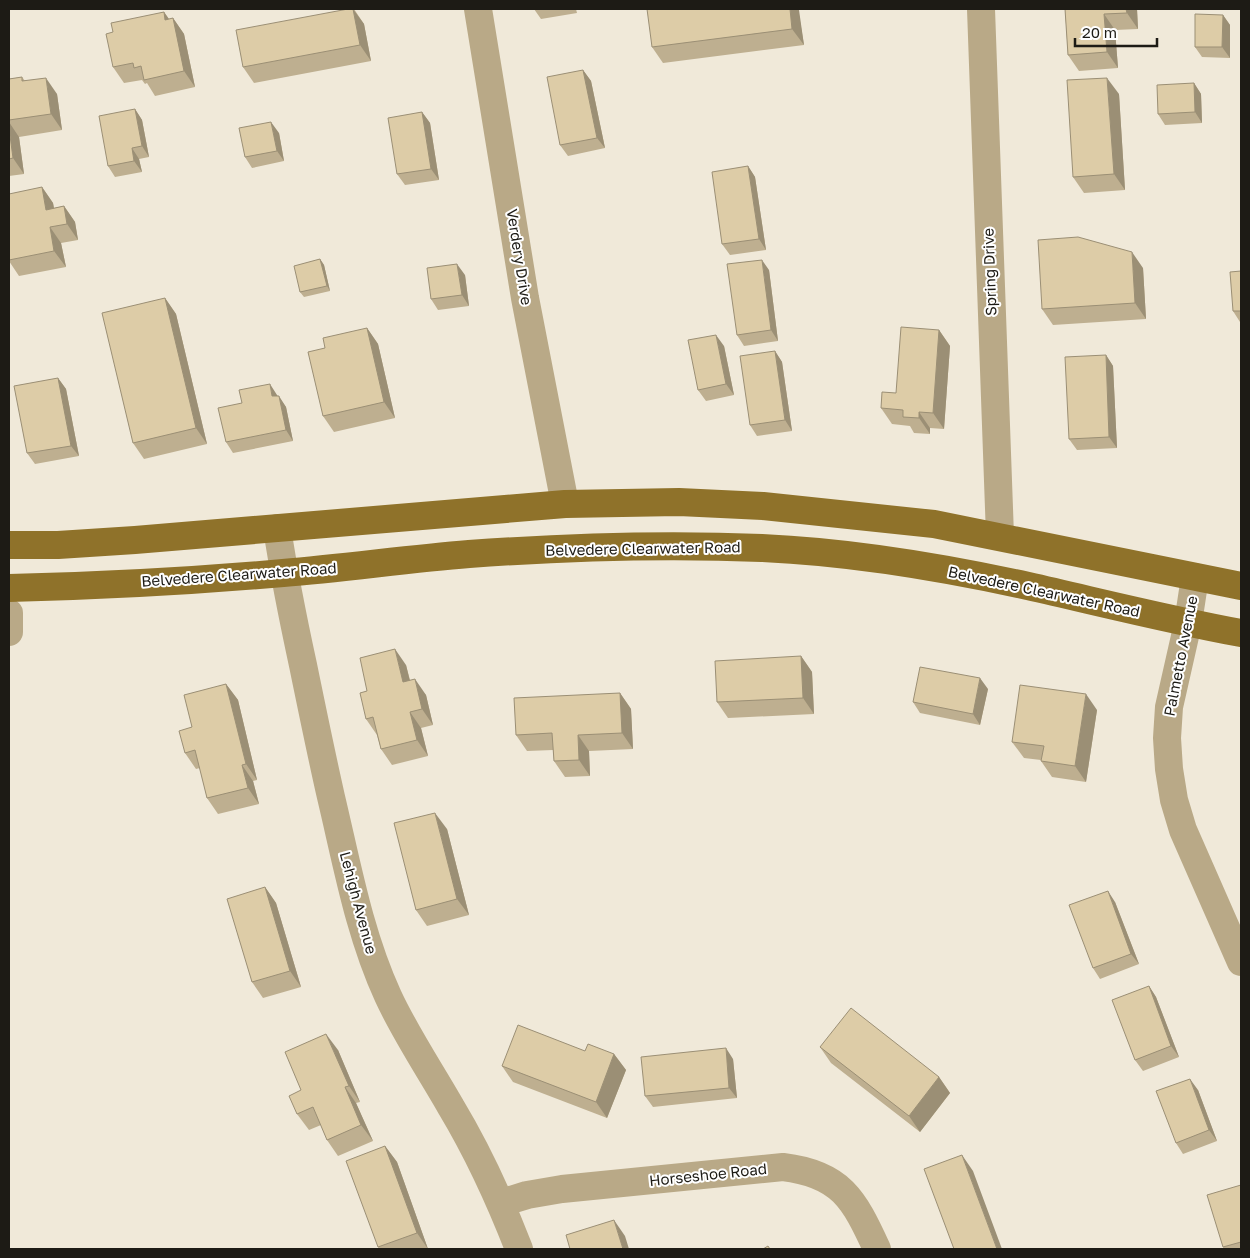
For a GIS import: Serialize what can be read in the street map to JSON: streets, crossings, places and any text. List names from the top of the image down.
{
  "streets": {
    "main road": ["Belvedere Clearwater Road"],
    "street": [
      "Verdery Drive",
      "Spring Drive",
      "Palmetto Avenue",
      "Lehigh Avenue",
      "Horseshoe Road"
    ]
  },
  "crossings": [
    ["Belvedere Clearwater Road", "Palmetto Avenue"],
    ["Belvedere Clearwater Road", "Lehigh Avenue"],
    ["Lehigh Avenue", "Horseshoe Road"]
  ],
  "scale_bar": "20 m"
}
